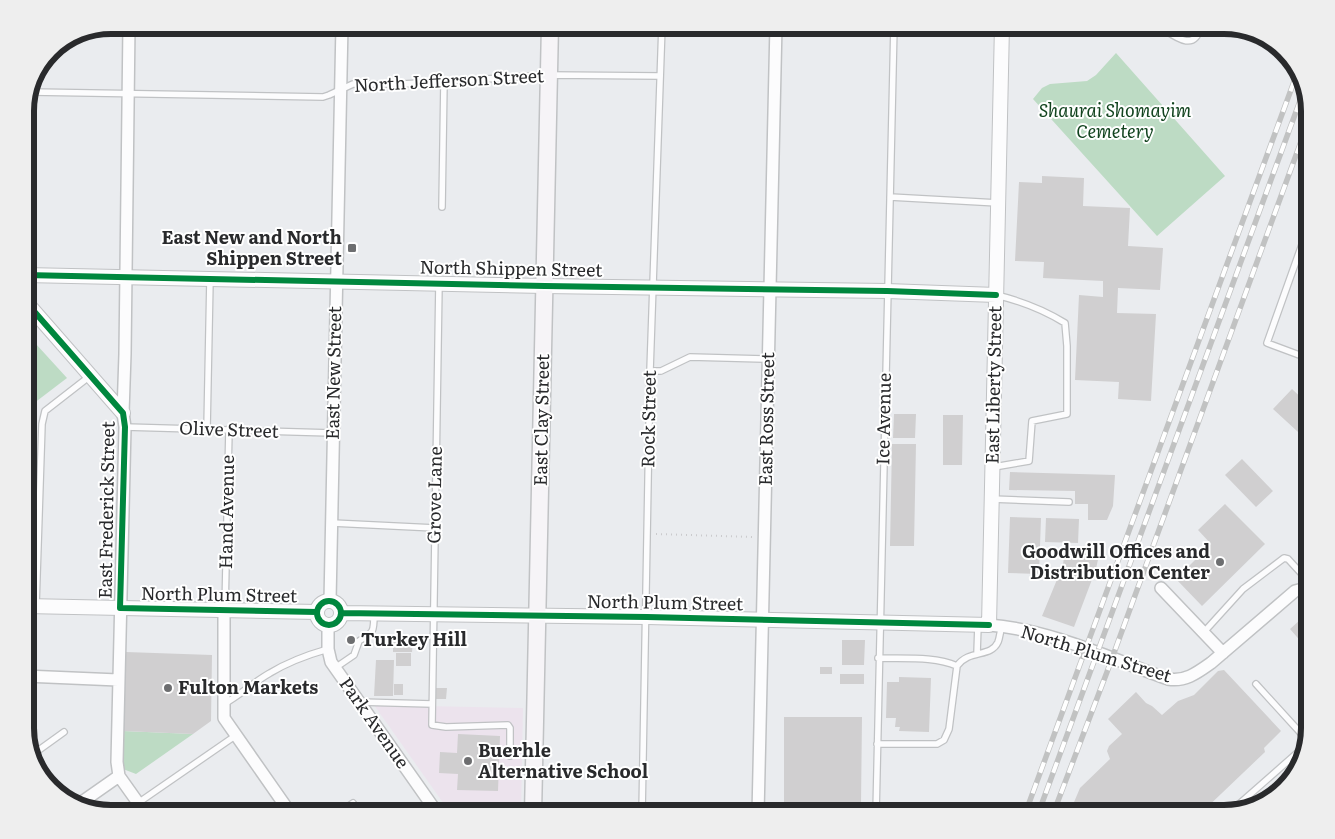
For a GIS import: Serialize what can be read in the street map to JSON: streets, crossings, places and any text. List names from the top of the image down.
{
  "streets": {
    "main road": ["East Clay Street"],
    "street": [
      "North Shippen Street",
      "East New Street",
      "East Liberty Street",
      "East Ross Street",
      "East Frederick Street",
      "Hand Avenue",
      "North Plum Street",
      "Park Avenue"
    ],
    "lane": [
      "North Jefferson Street",
      "Rock Street",
      "Ice Avenue",
      "Olive Street",
      "Grove Lane"
    ]
  },
  "crossings": [
    ["North Jefferson Street", "East New Street"],
    ["North Jefferson Street", "Rock Street"],
    ["North Jefferson Street", "East Clay Street"],
    ["North Jefferson Street", "East Frederick Street"],
    ["North Shippen Street", "East New Street"],
    ["North Shippen Street", "East Liberty Street"],
    ["North Shippen Street", "Rock Street"],
    ["North Shippen Street", "East Ross Street"],
    ["North Shippen Street", "Ice Avenue"],
    ["North Shippen Street", "East Clay Street"],
    ["North Shippen Street", "Grove Lane"],
    ["North Shippen Street", "East Frederick Street"],
    ["East New Street", "Olive Street"],
    ["East New Street", "North Plum Street"],
    ["East New Street", "Park Avenue"],
    ["East Liberty Street", "North Plum Street"],
    ["Rock Street", "North Plum Street"],
    ["East Ross Street", "North Plum Street"],
    ["Ice Avenue", "North Plum Street"],
    ["East Clay Street", "North Plum Street"],
    ["Olive Street", "East Frederick Street"],
    ["Olive Street", "Hand Avenue"],
    ["Grove Lane", "North Plum Street"],
    ["East Frederick Street", "North Plum Street"],
    ["Hand Avenue", "North Plum Street"],
    ["North Plum Street", "Park Avenue"]
  ],
  "parks": ["Shaurai Shomayim Cemetery"],
  "places": {
    "transit": ["East New and North Shippen Street"],
    "other": [
      "Goodwill Offices and Distribution Center",
      "Turkey Hill",
      "Fulton Markets",
      "Buerhle Alternative School"
    ]
  }
}
